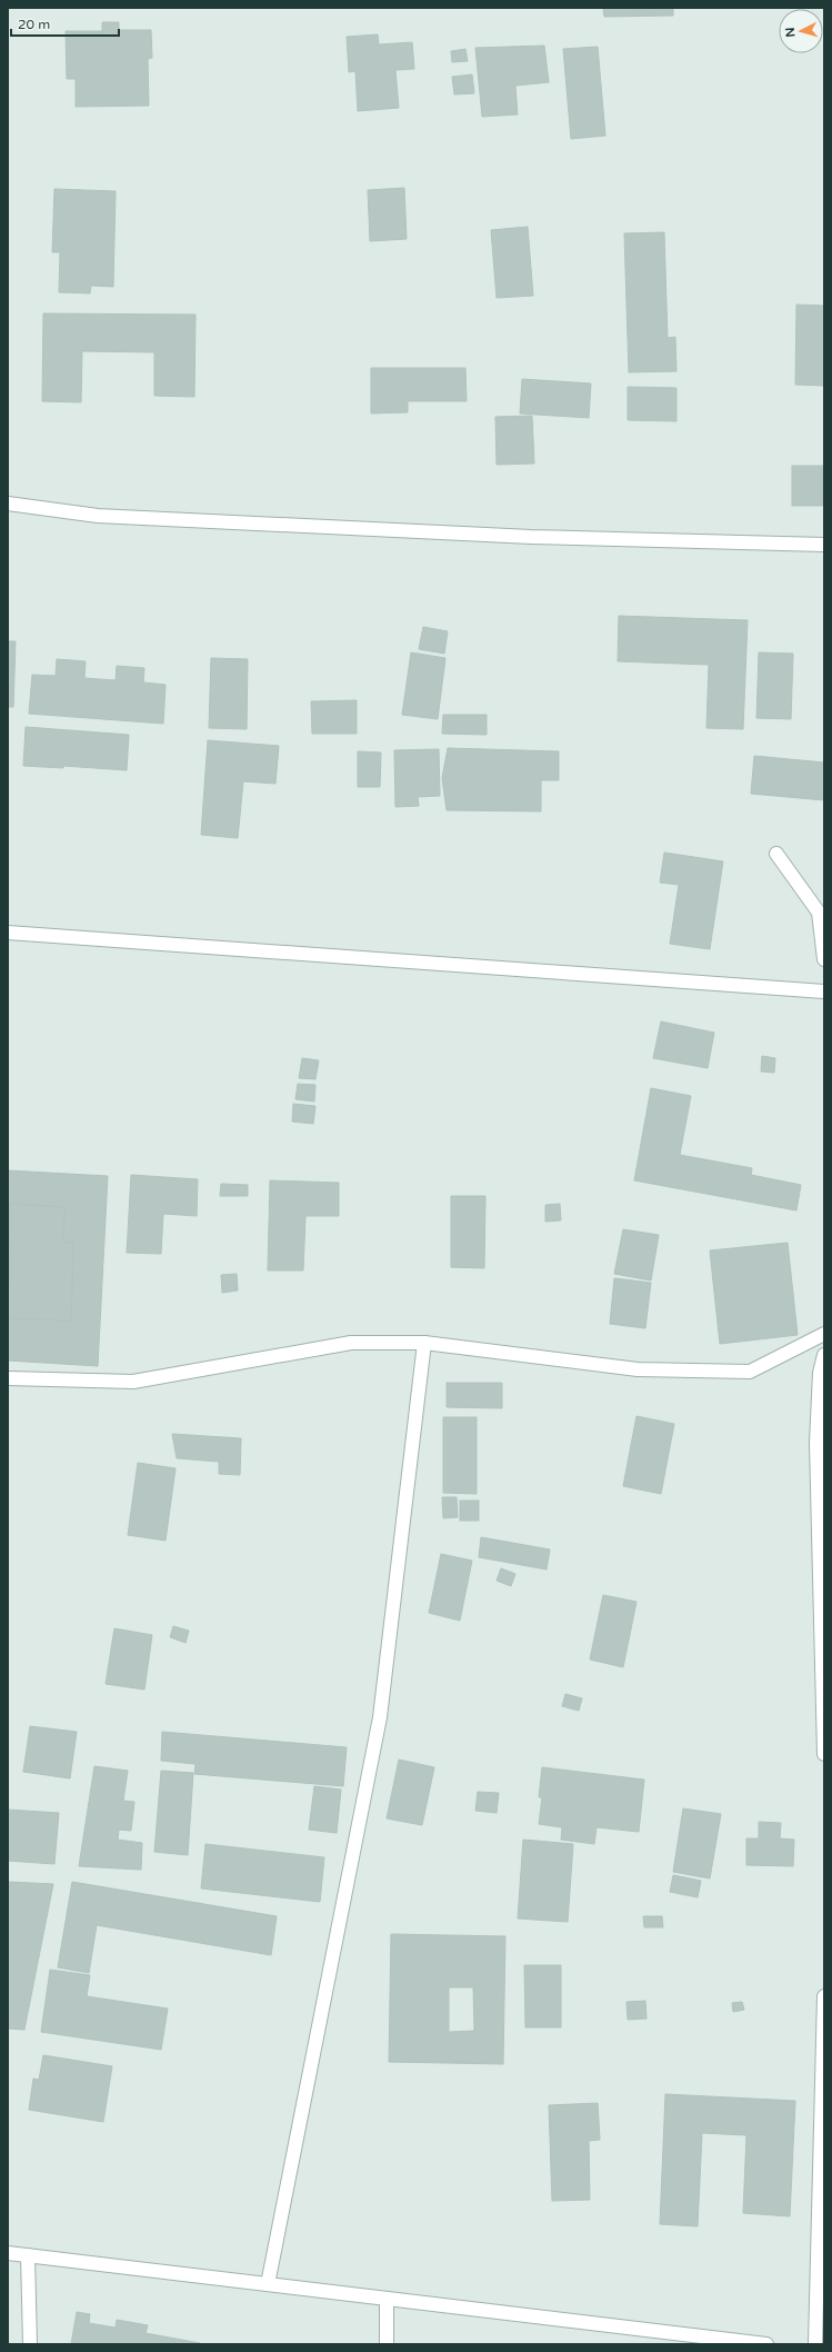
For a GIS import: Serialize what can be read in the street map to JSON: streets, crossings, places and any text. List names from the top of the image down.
{
  "scale_bar": "20 m",
  "north": "left"
}
